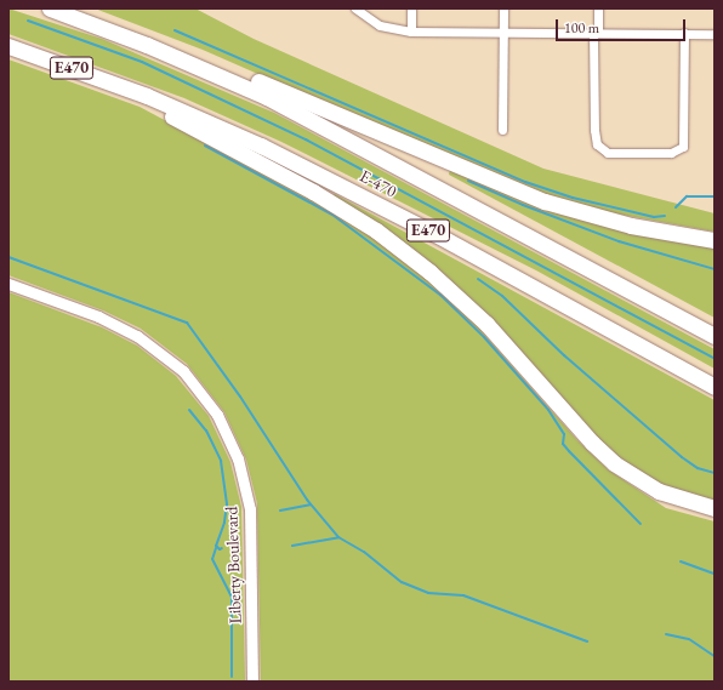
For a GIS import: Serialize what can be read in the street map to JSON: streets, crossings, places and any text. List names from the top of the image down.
{
  "streets": {
    "highway": ["E470", "E-470"],
    "street": ["Liberty Boulevard"]
  },
  "scale_bar": "100 m"
}
